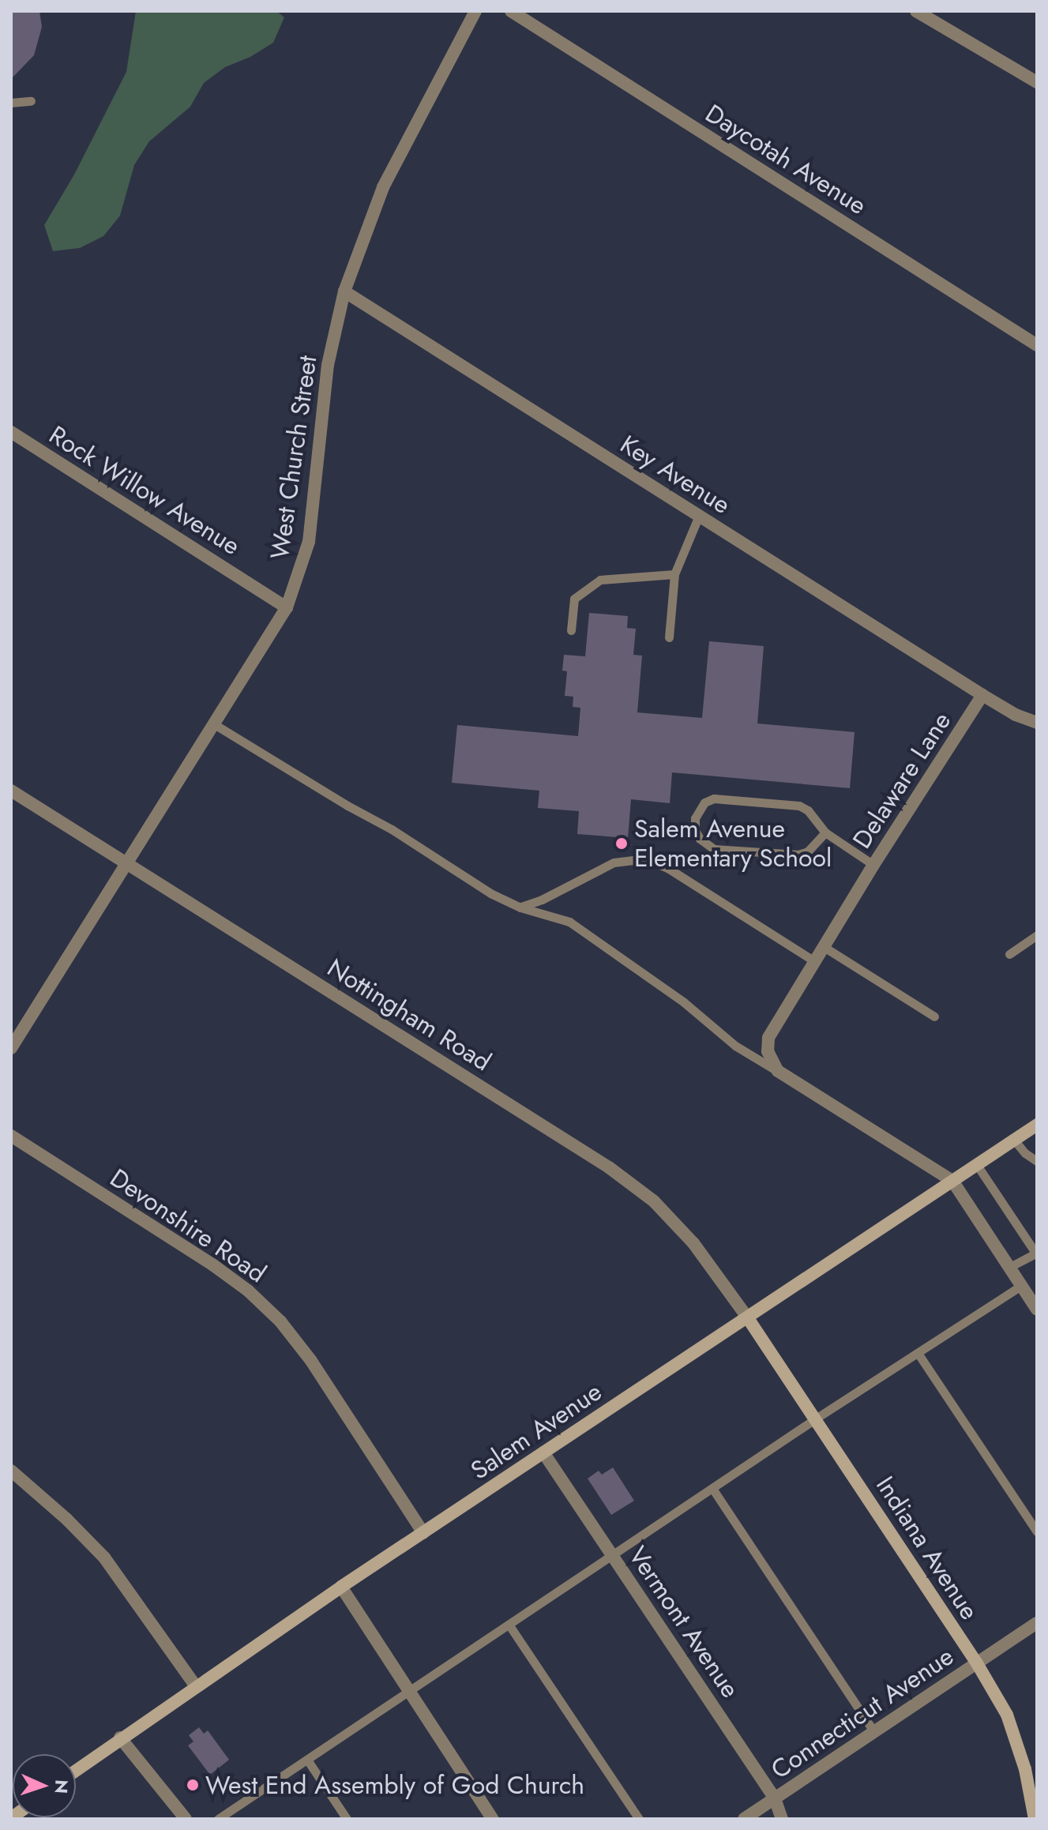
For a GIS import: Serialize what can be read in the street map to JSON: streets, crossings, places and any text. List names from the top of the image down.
{
  "streets": {
    "main road": ["Salem Avenue", "Indiana Avenue"],
    "street": [
      "Daycotah Avenue",
      "West Church Street",
      "Key Avenue",
      "Rock Willow Avenue",
      "Delaware Lane",
      "Nottingham Road",
      "Devonshire Road",
      "Vermont Avenue",
      "Connecticut Avenue"
    ]
  },
  "crossings": [
    ["West Church Street", "Key Avenue"],
    ["West Church Street", "Rock Willow Avenue"],
    ["West Church Street", "Nottingham Road"],
    ["Key Avenue", "Delaware Lane"],
    ["Nottingham Road", "Salem Avenue"],
    ["Nottingham Road", "Indiana Avenue"],
    ["Devonshire Road", "Salem Avenue"],
    ["Salem Avenue", "Indiana Avenue"],
    ["Salem Avenue", "Vermont Avenue"],
    ["Indiana Avenue", "Connecticut Avenue"],
    ["Vermont Avenue", "Connecticut Avenue"]
  ],
  "places": ["Salem Avenue Elementary School", "West End Assembly of God Church"],
  "north": "right"
}
